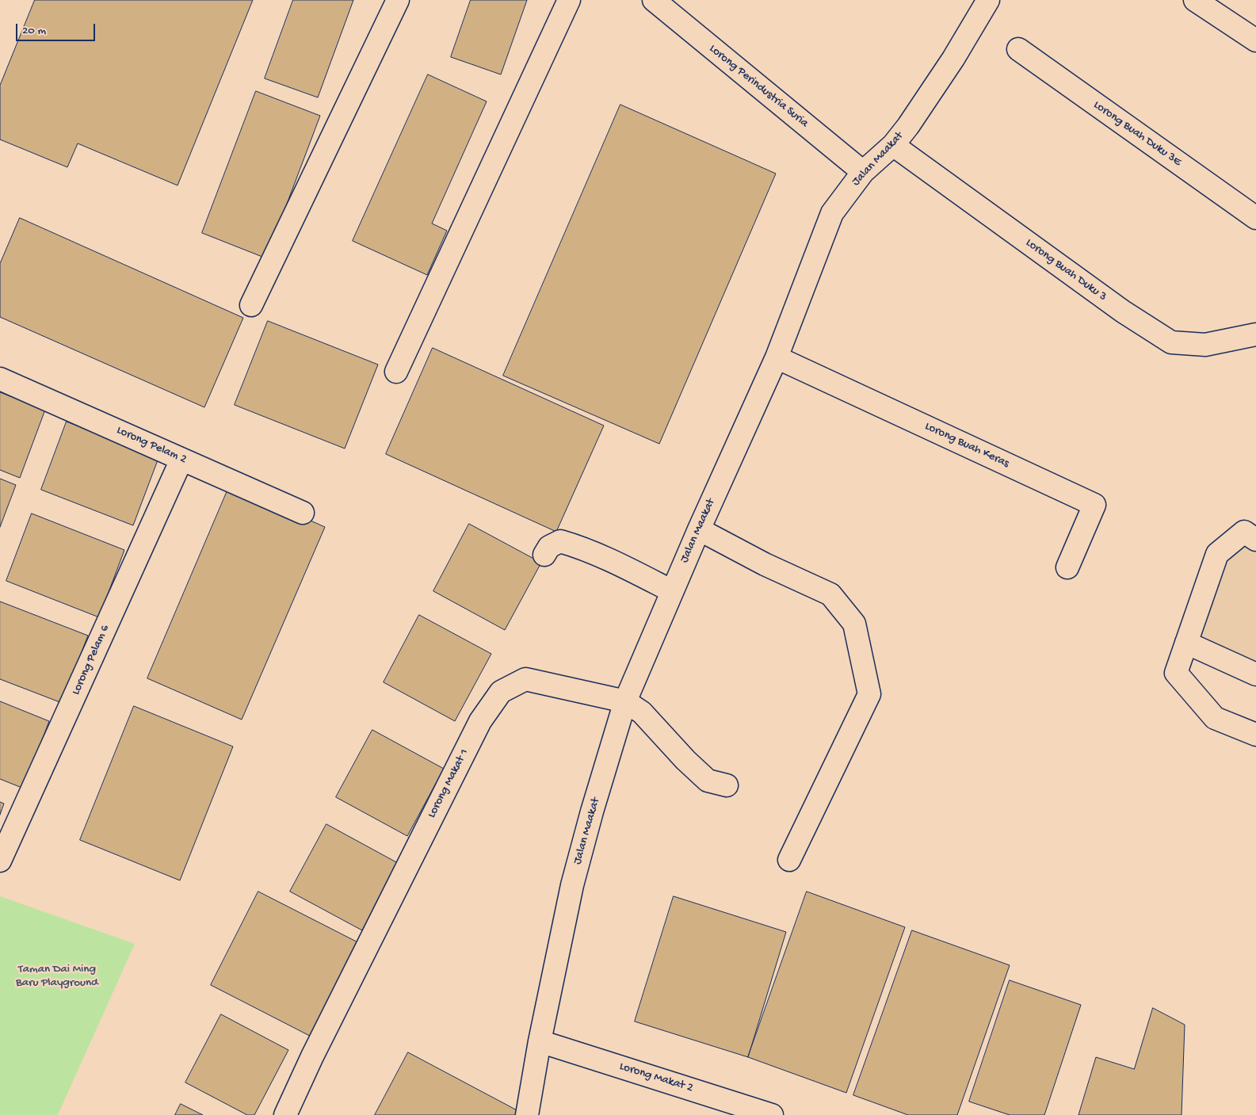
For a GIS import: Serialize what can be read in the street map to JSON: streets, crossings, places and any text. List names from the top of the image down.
{
  "streets": {
    "street": [
      "Lorong Perindustria Suria",
      "Lorong Buah Duku 3E",
      "Jalan Maakat",
      "Lorong Buah Duku 3",
      "Lorong Pelam 2",
      "Lorong Buah Keras",
      "Lorong Pelam 6",
      "Lorong Makat 1",
      "Lorong Makat 2"
    ]
  },
  "crossings": [
    ["Lorong Perindustria Suria", "Jalan Maakat"],
    ["Jalan Maakat", "Lorong Buah Duku 3"],
    ["Jalan Maakat", "Lorong Buah Keras"],
    ["Jalan Maakat", "Lorong Makat 1"],
    ["Jalan Maakat", "Lorong Makat 2"],
    ["Lorong Pelam 2", "Lorong Pelam 6"]
  ],
  "parks": ["Taman Dai Ming Baru Playground"],
  "scale_bar": "20 m"
}
